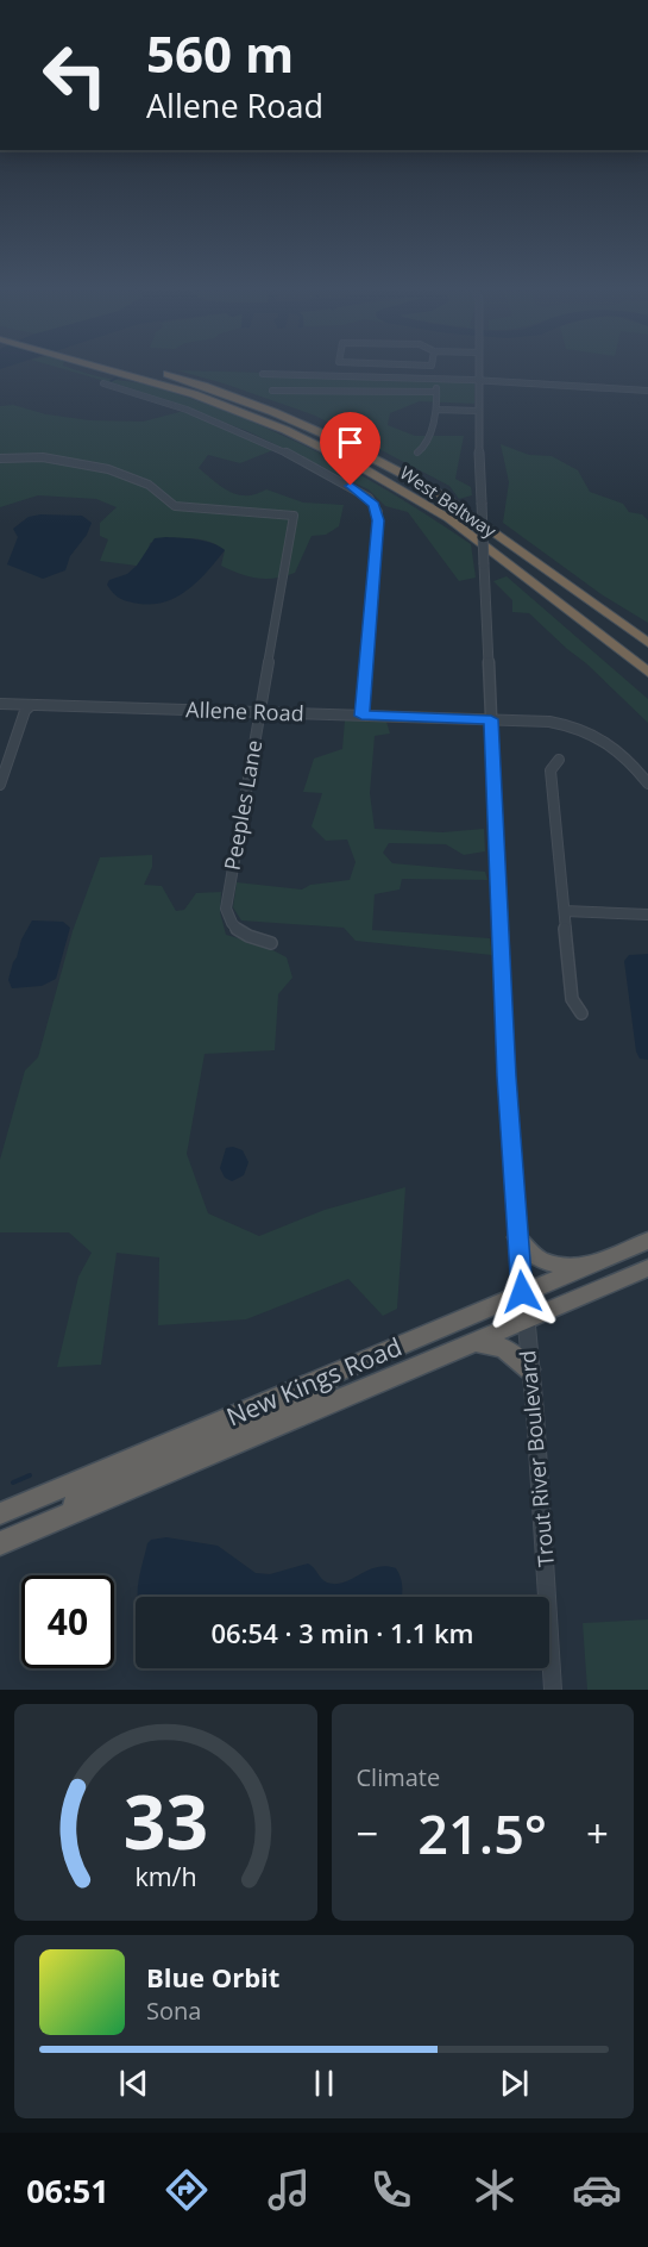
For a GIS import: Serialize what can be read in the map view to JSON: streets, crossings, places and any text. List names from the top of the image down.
{
  "streets": {
    "highway": ["West Beltway", "New Kings Road"],
    "street": ["Allene Road", "Peeples Lane", "Trout River Boulevard"]
  },
  "crossings": [
    ["Allene Road", "Peeples Lane"],
    ["Allene Road", "Trout River Boulevard"],
    ["New Kings Road", "Trout River Boulevard"]
  ],
  "page": {
    "turn": ["560 m", "Allene Road"],
    "limit": "40",
    "trip": "06:54 · 3 min · 1.1 km",
    "tile": "Climate",
    "heat": ["−", "21.5°", "+"],
    "song": ["Blue Orbit", "Sona"],
    "tabs": "06:51",
    "gauge": ["33", "km/h"]
  }
}
